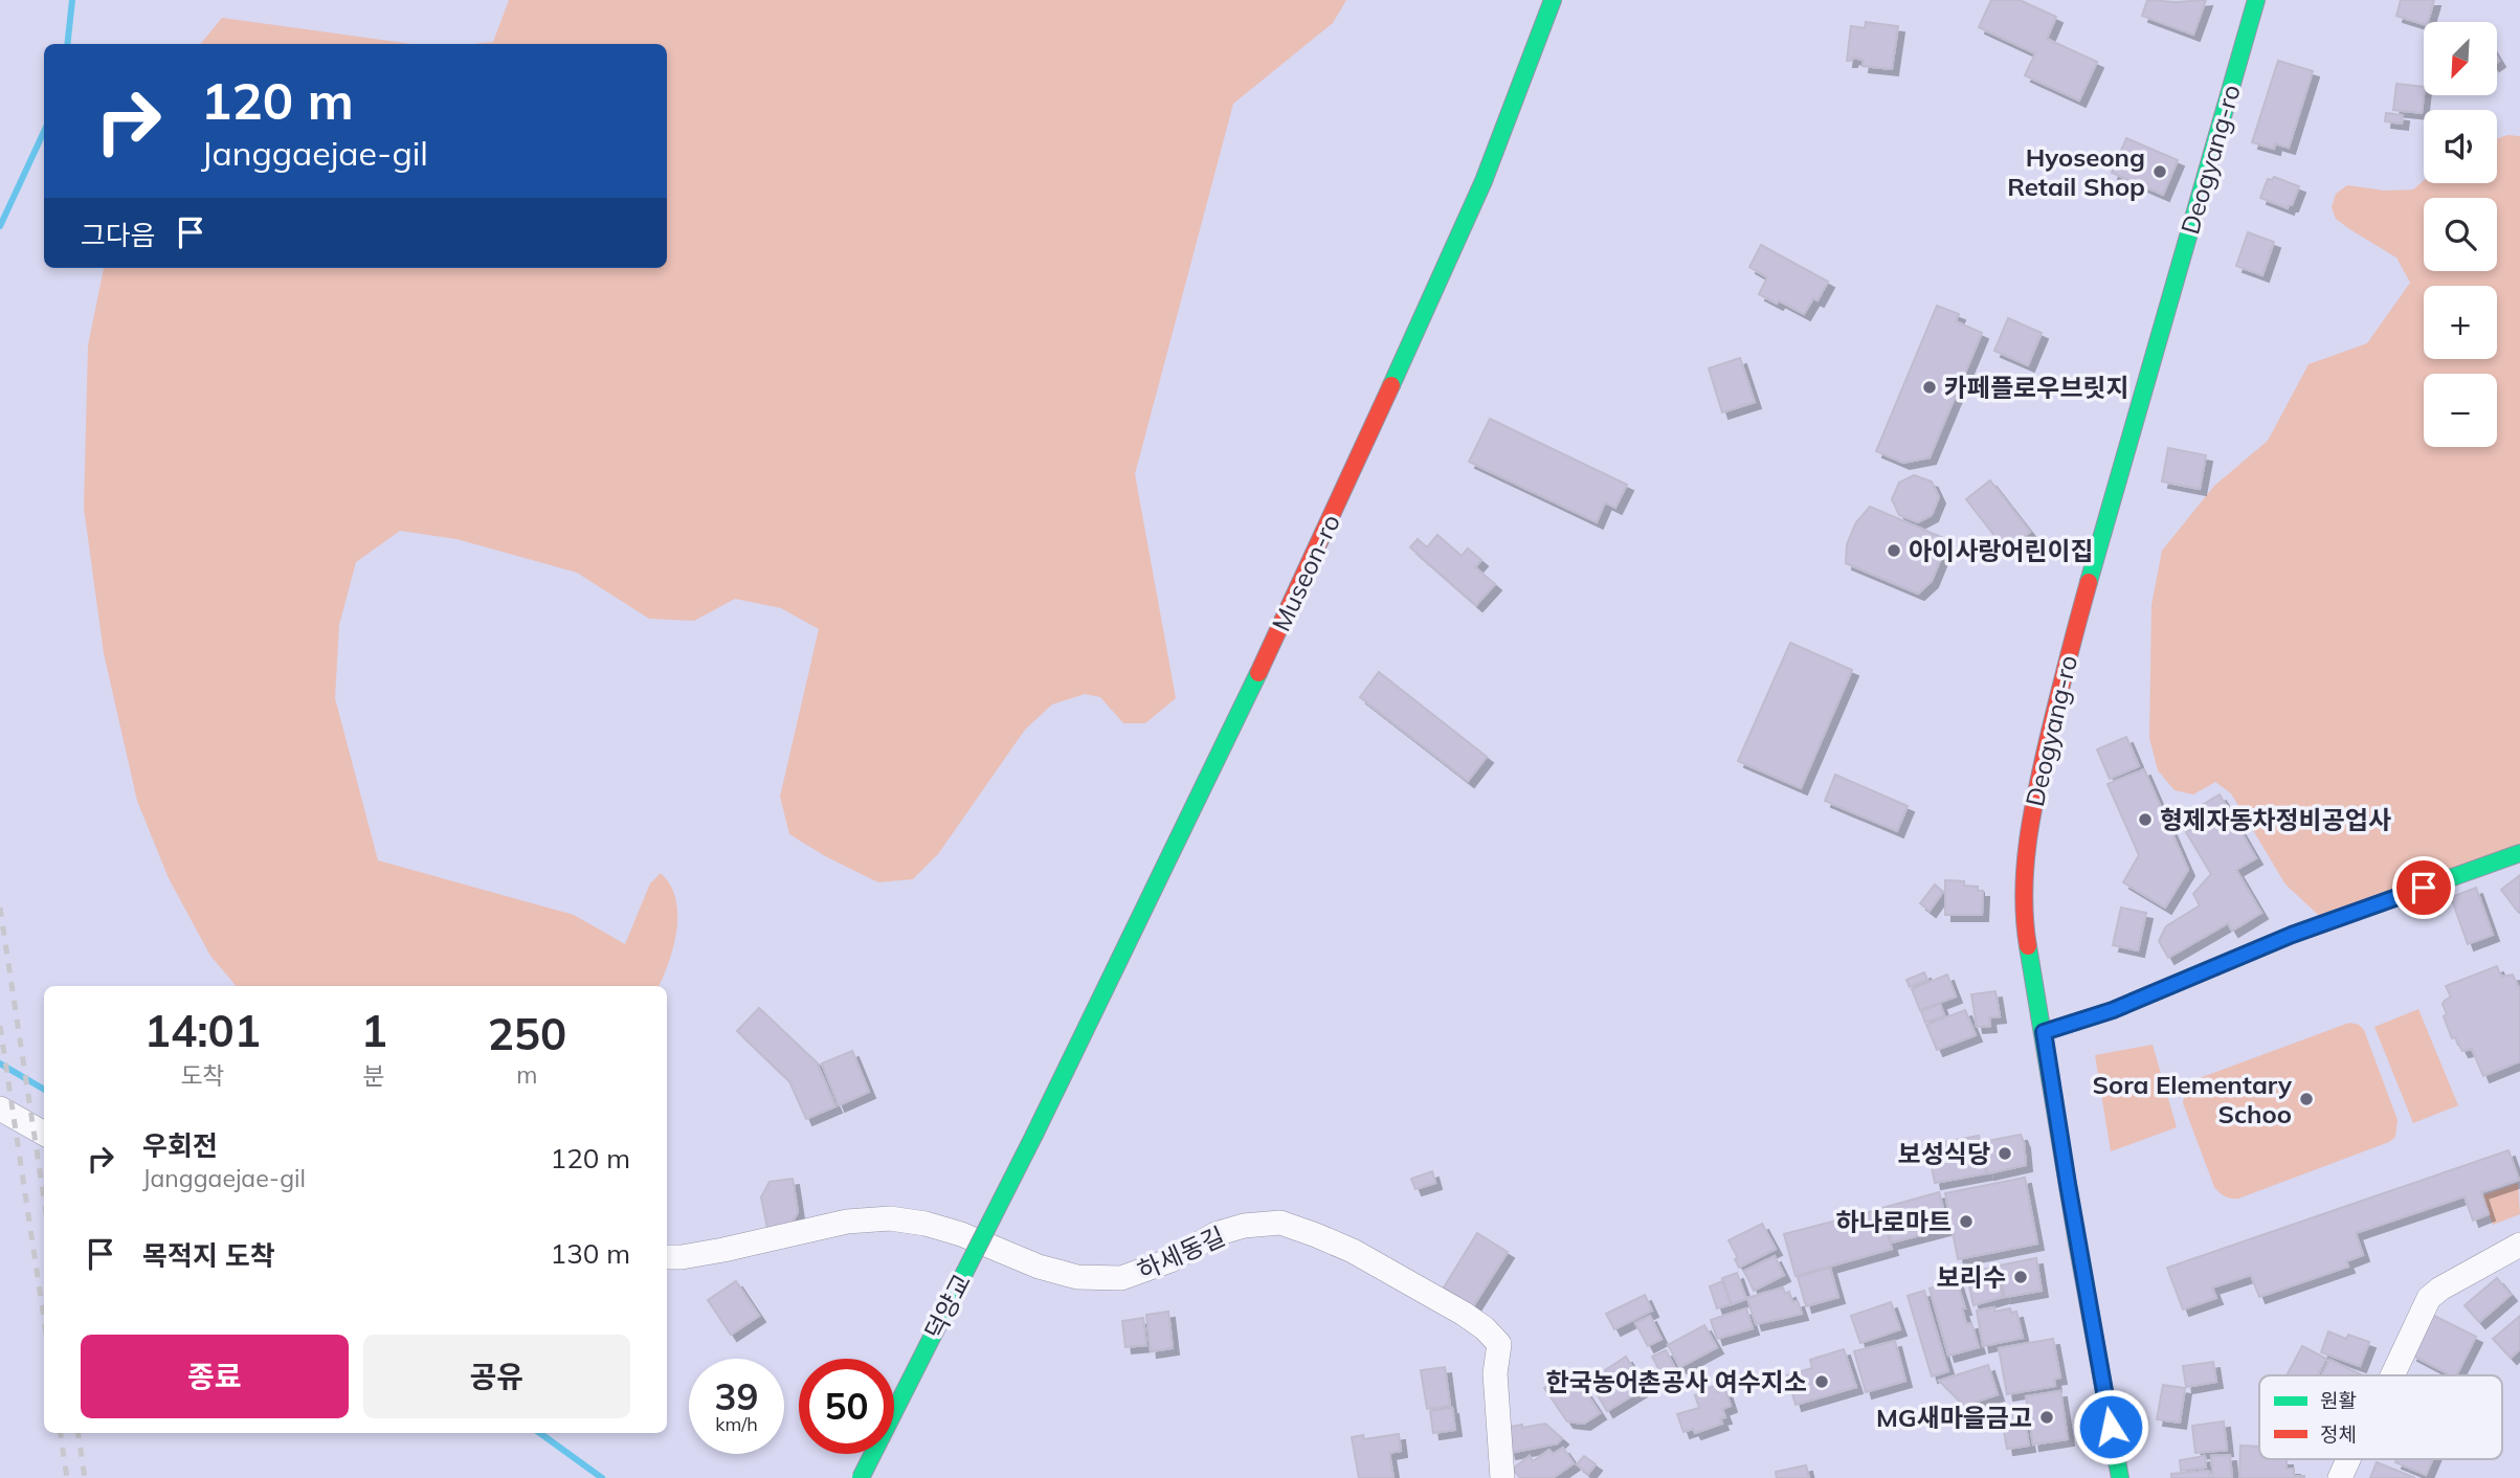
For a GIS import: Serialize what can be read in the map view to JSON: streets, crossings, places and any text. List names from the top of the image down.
{
  "streets": {
    "street": [
      "Deogyang-ro",
      "Museon-ro",
      "하세동길",
      "덕양교"
    ]
  },
  "crossings": [
    ["Museon-ro", "덕양교"]
  ],
  "places": [
    "Hyoseong Retail Shop",
    "카페플로우브릿지",
    "아이사랑어린이집",
    "형제자동차정비공업사",
    "Sora Elementary Schoo",
    "보성식당",
    "하나로마트",
    "보리수",
    "한국농어촌공사 여수지소",
    "MG새마을금고"
  ],
  "legend": ["원활", "정체"],
  "north": "bottom left",
  "page": {
    "map_buttons": ["+", "−"],
    "turn": ["120 m", "Janggaejae-gil"],
    "then": "그다음",
    "eta": [
      "14:01",
      "도착",
      "1",
      "분",
      "250",
      "m"
    ],
    "list": [
      {
        "name": "우회전",
        "note": "Janggaejae-gil",
        "value": "120 m"
      },
      {
        "name": "목적지 도착",
        "value": "130 m"
      }
    ],
    "buttons": ["종료", "공유"],
    "speed": "39 km/h",
    "limit": "50"
  }
}
